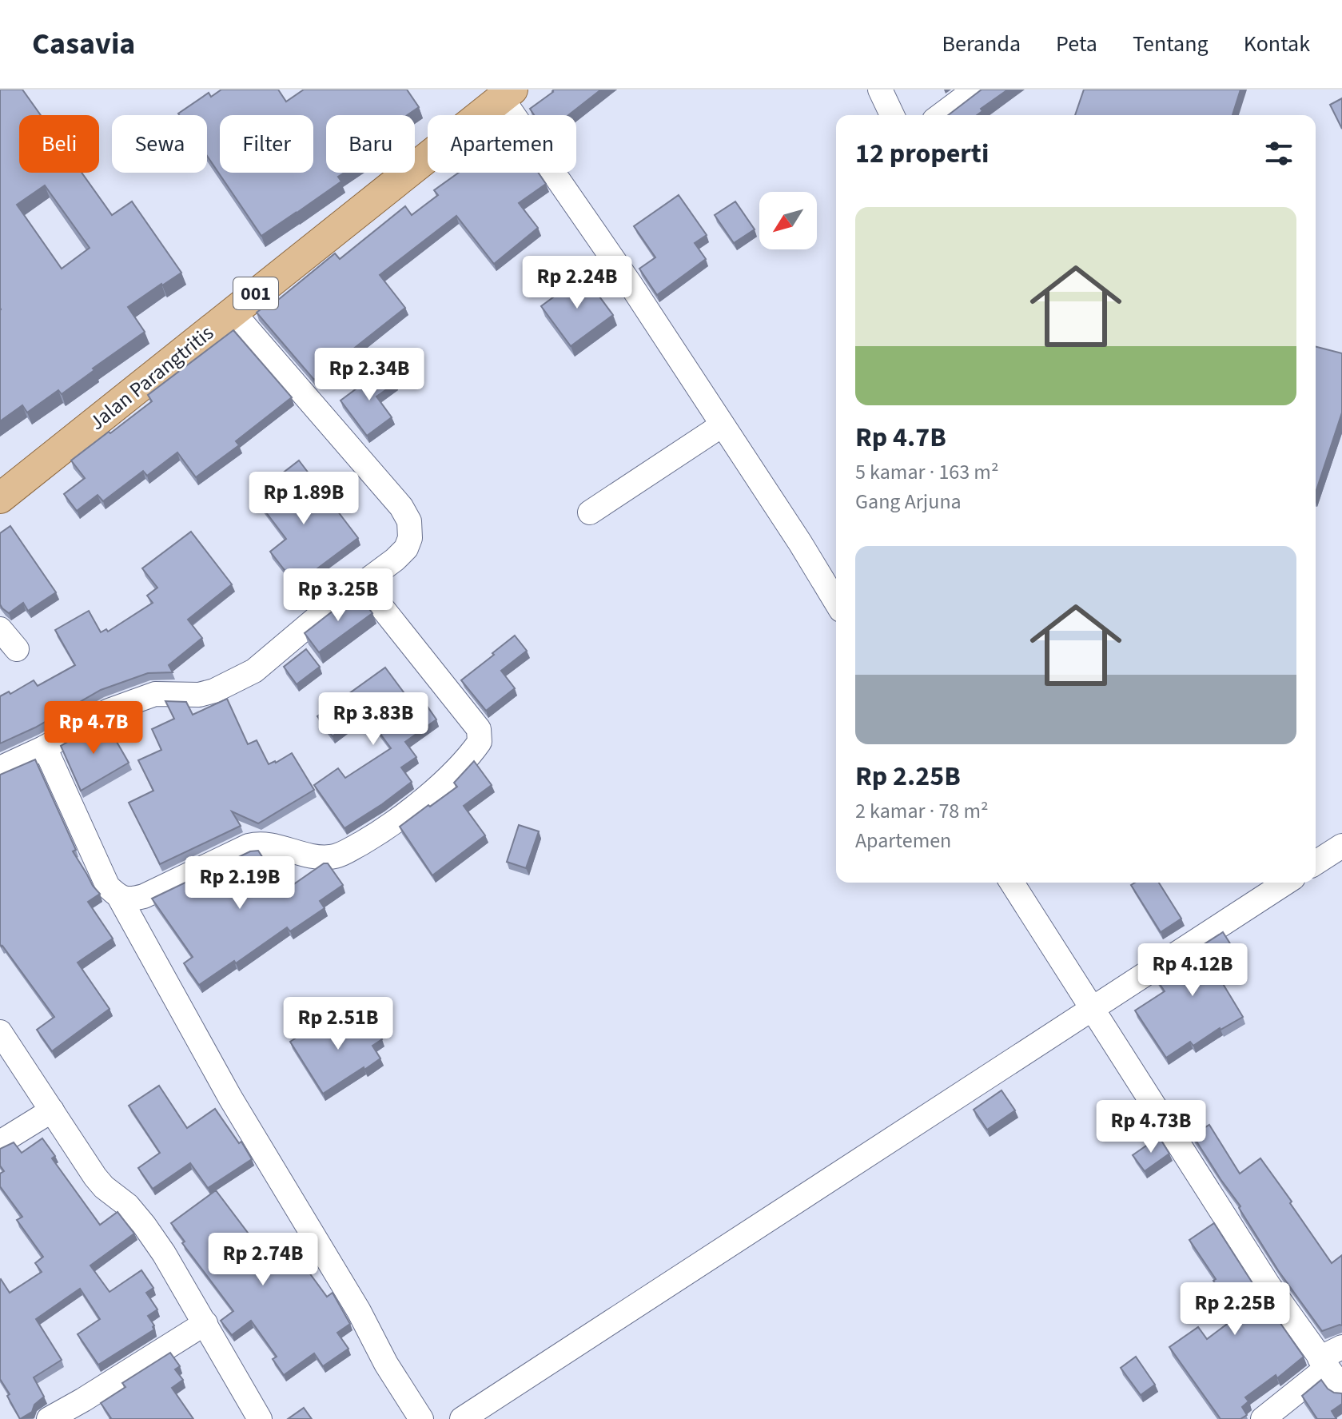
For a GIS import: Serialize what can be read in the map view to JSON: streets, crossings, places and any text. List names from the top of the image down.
{
  "streets": {
    "main road": ["001", "Jalan Parangtritis"]
  },
  "north": "bottom left",
  "page": {
    "header": "Casavia",
    "nav": [
      "Beranda",
      "Peta",
      "Tentang",
      "Kontak"
    ],
    "chip": [
      "Beli",
      "Sewa",
      "Filter",
      "Baru",
      "Apartemen"
    ],
    "heading": "12 properti",
    "list": [
      {
        "name": "Rp 4.7B",
        "note": "5 kamar · 163 m² · Gang Arjuna"
      },
      {
        "name": "Rp 2.25B",
        "note": "2 kamar · 78 m² · Apartemen"
      }
    ],
    "price": [
      "Rp 2.24B",
      "Rp 2.34B",
      "Rp 1.89B",
      "Rp 3.25B",
      "Rp 3.83B",
      "Rp 4.7B",
      "Rp 2.19B",
      "Rp 4.12B",
      "Rp 2.51B",
      "Rp 4.73B",
      "Rp 2.74B",
      "Rp 2.25B"
    ]
  }
}
